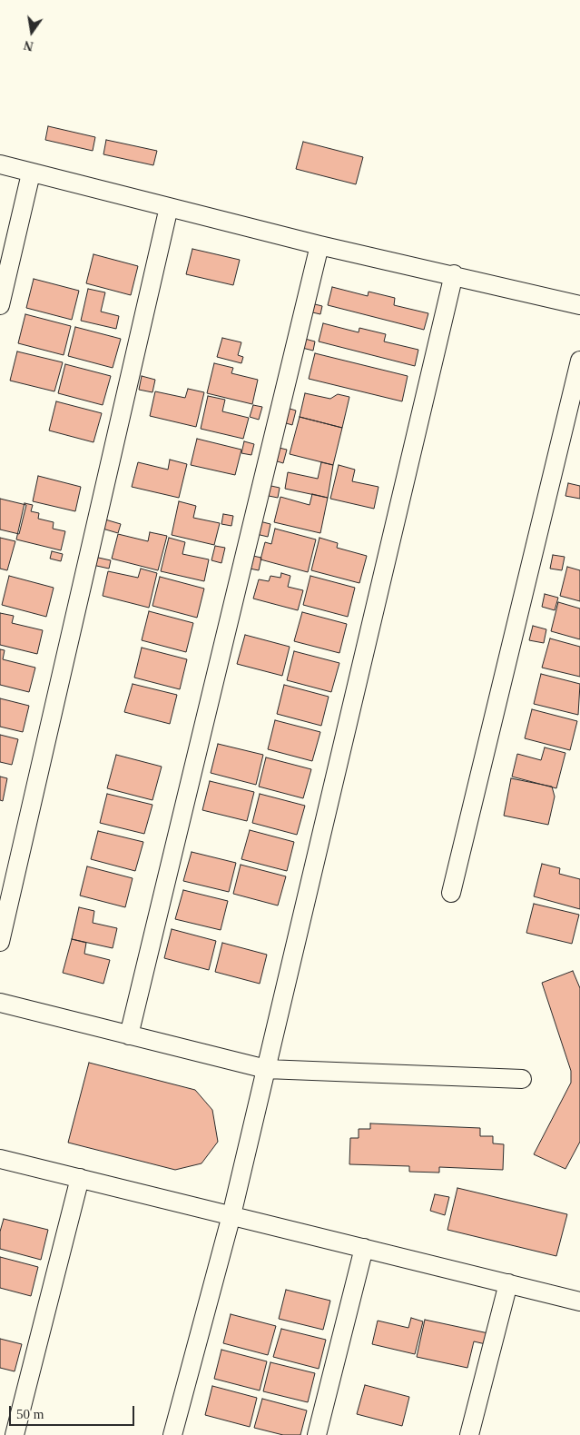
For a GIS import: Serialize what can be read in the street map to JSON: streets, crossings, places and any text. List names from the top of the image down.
{
  "scale_bar": "50 m",
  "north": "bottom"
}
